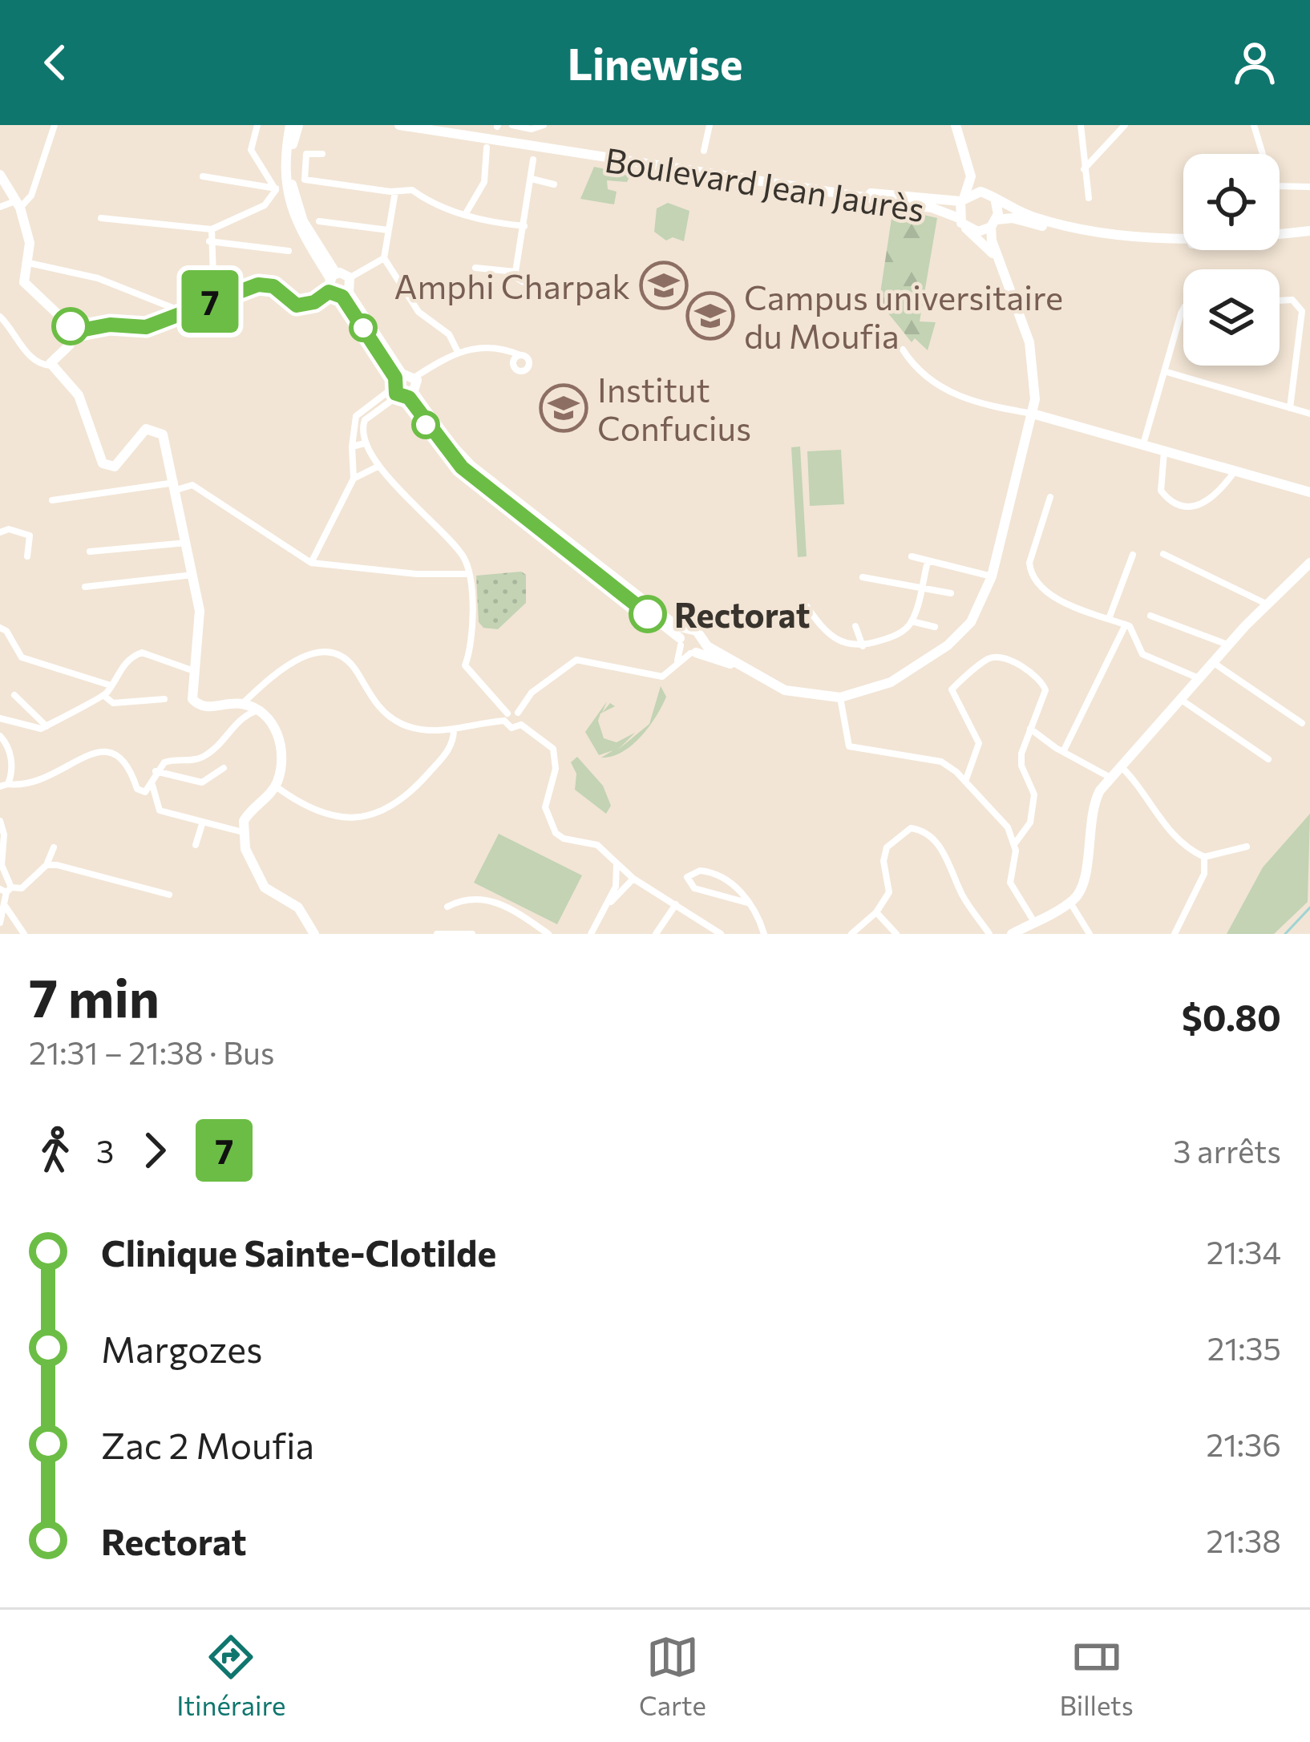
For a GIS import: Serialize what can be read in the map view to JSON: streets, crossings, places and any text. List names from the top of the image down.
{
  "streets": {
    "main road": ["Boulevard Jean Jaurès"]
  },
  "places": {
    "school or university": ["Amphi Charpak", "Campus universitaire du Moufia", "Institut Confucius"],
    "other": ["Rectorat"]
  },
  "lines": ["bus line 7"],
  "page": {
    "header": "Linewise",
    "on_map": "7",
    "heading": ["7 min", "21:31 – 21:38 · Bus", "$0.80"],
    "legs": ["3", "7", "3 arrêts"],
    "list": [
      {
        "name": "Clinique Sainte-Clotilde",
        "value": "21:34"
      },
      {
        "name": "Margozes",
        "value": "21:35"
      },
      {
        "name": "Zac 2 Moufia",
        "value": "21:36"
      },
      {
        "name": "Rectorat",
        "value": "21:38"
      }
    ],
    "tabs": ["Itinéraire", "Carte", "Billets"]
  }
}
